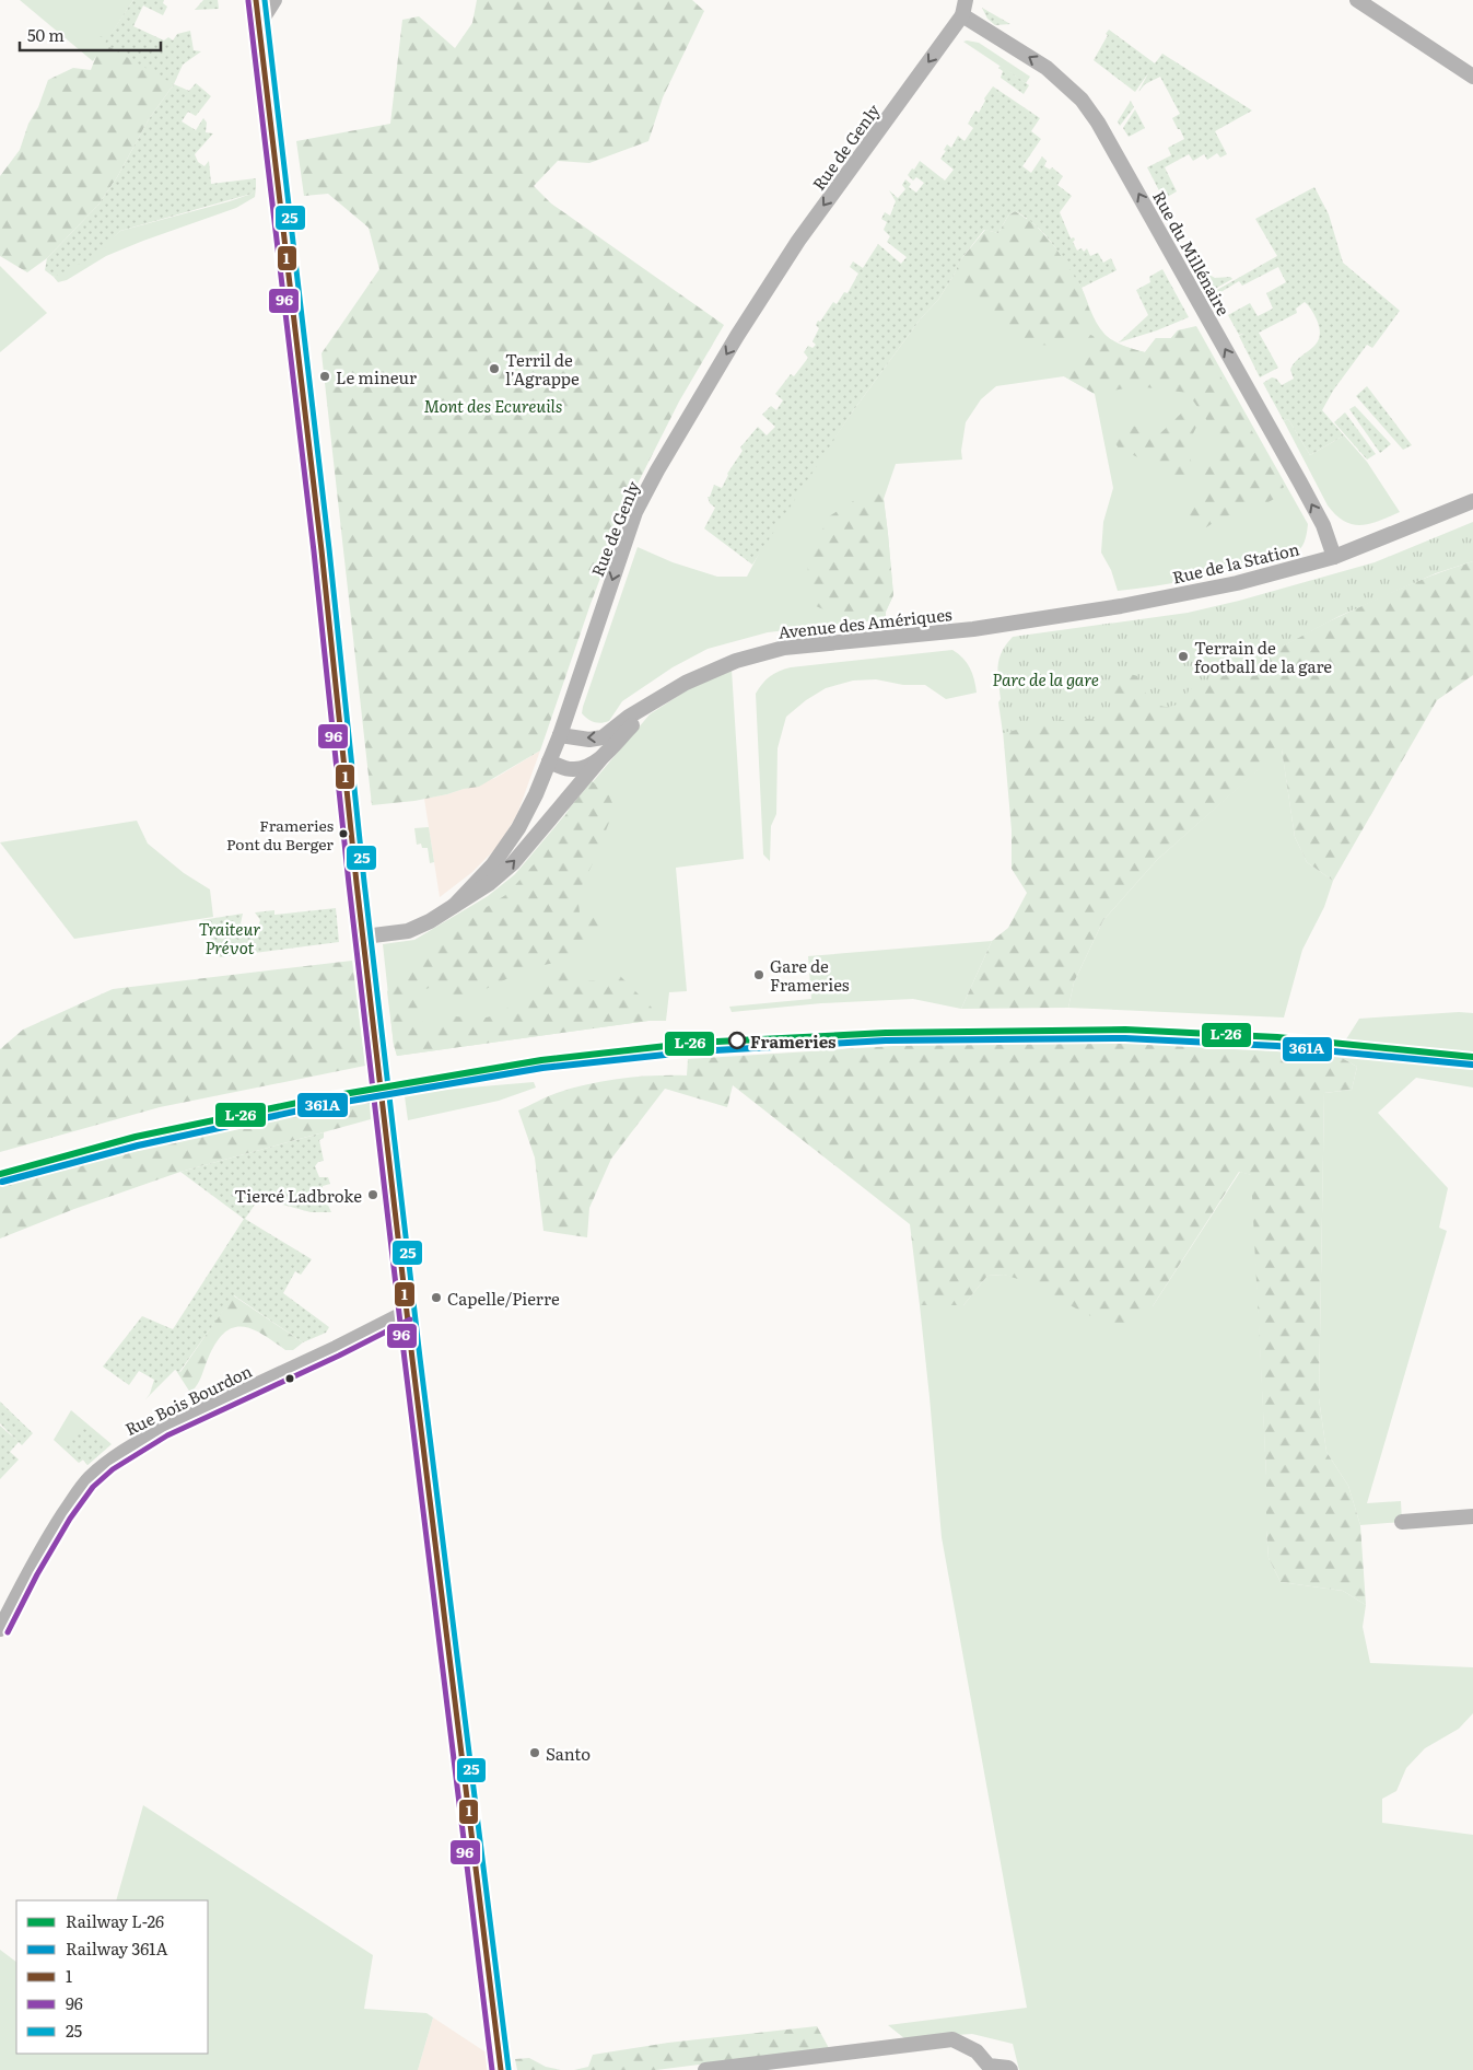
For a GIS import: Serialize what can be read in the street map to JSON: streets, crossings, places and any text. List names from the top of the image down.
{
  "streets": {
    "street": [
      "Rue de Genly",
      "Rue du Millénaire",
      "Rue de la Station",
      "Avenue des Amériques",
      "Rue Bois Bourdon"
    ]
  },
  "crossings": [
    ["Rue de Genly", "Rue du Millénaire"],
    ["Rue du Millénaire", "Rue de la Station"],
    ["Rue de la Station", "Avenue des Amériques"]
  ],
  "one_way": ["Rue de Genly", "Rue du Millénaire"],
  "parks": ["Mont des Ecureuils", "Parc de la gare", "Traiteur Prévot"],
  "places": [
    "Terril de l'Agrappe",
    "Le mineur",
    "Terrain de football de la gare",
    "Frameries Pont du Berger",
    "Gare de Frameries",
    "Frameries",
    "Tiercé Ladbroke",
    "Capelle/Pierre",
    "Santo"
  ],
  "lines": [
    "transit line 1",
    "transit line 25",
    "transit line 96",
    "rail line L-26",
    "rail line 361A"
  ],
  "legend": [
    "Railway L-26",
    "Railway 361A",
    "1",
    "96",
    "25"
  ],
  "scale_bar": "50 m"
}
